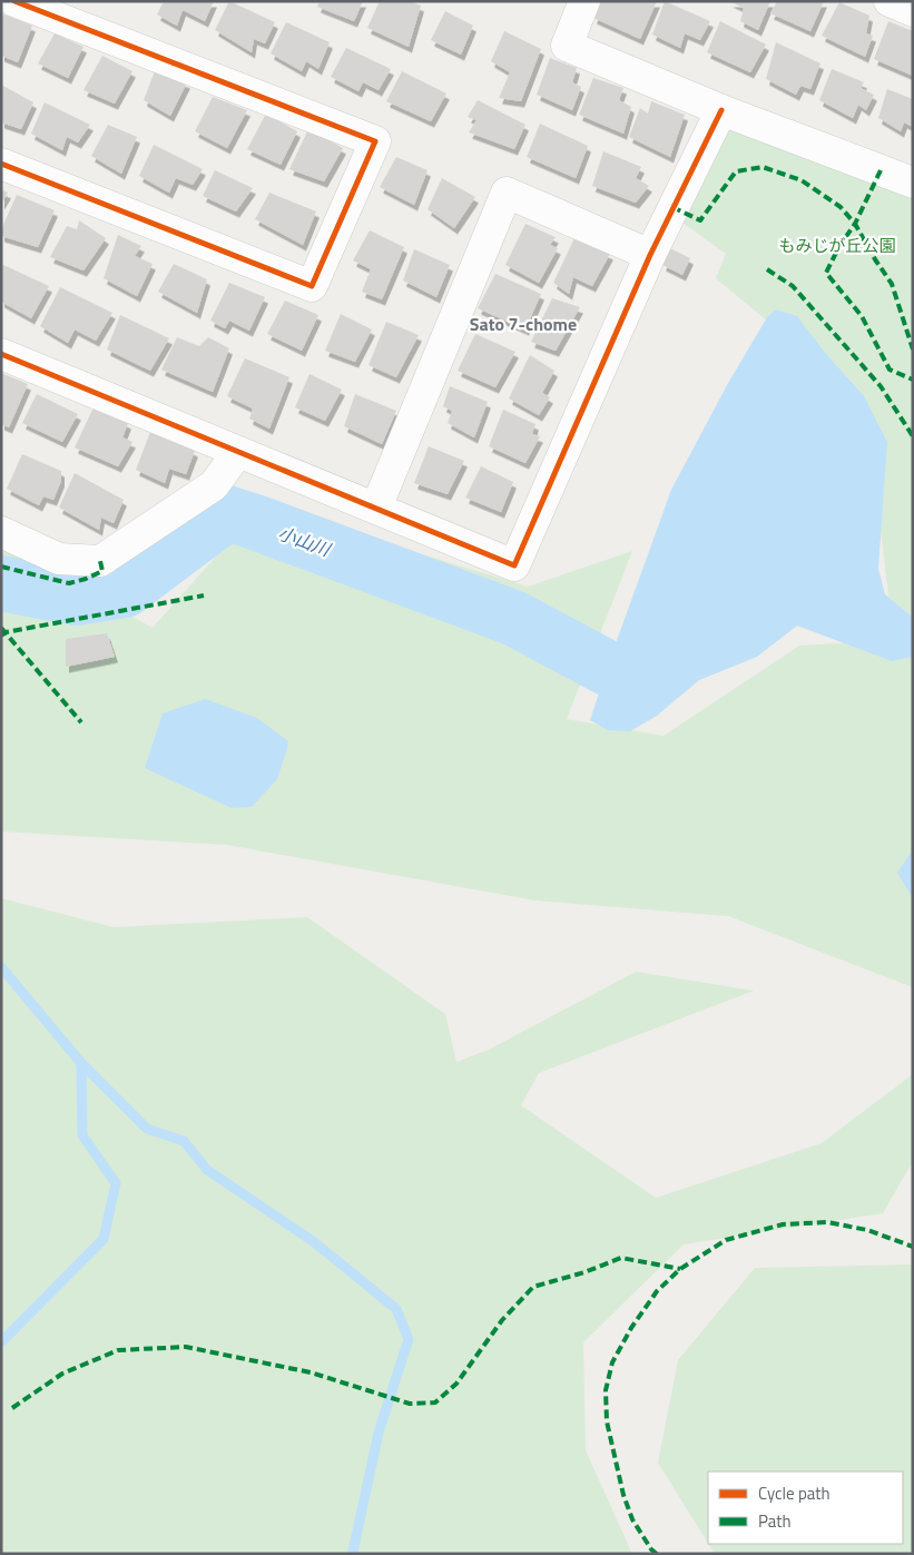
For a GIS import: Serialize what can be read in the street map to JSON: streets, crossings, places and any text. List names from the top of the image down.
{
  "districts": ["Sato 7-chome"],
  "water": ["小山川"],
  "parks": ["もみじが丘公園"],
  "legend": ["Cycle path", "Path"]
}
